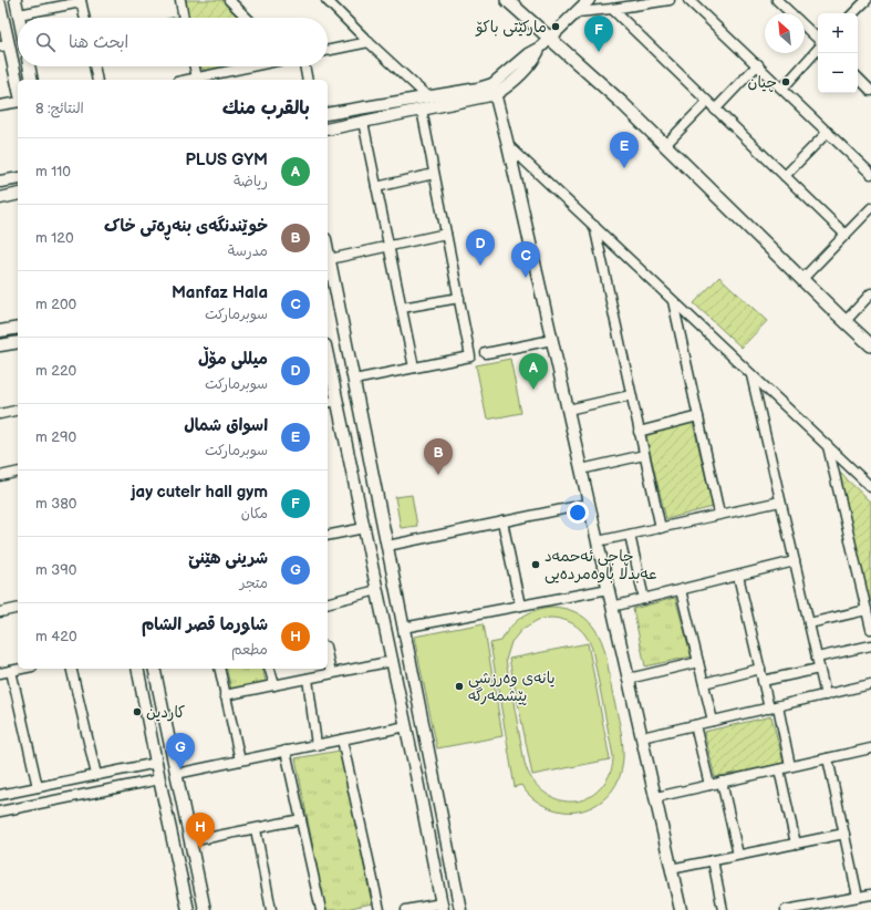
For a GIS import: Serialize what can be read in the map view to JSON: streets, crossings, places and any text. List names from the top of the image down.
{
  "places": [
    "مارکێتی باکۆ",
    "چيان",
    "حاجی ئەحمەد عەبدڵا باوەمردەیی",
    "یانەی وەرزشی پێشمەرگە",
    "كاردين"
  ],
  "north": "top left",
  "page": {
    "map_buttons": ["+", "−"],
    "pins": [
      "F",
      "E",
      "D",
      "C",
      "A",
      "B",
      "G",
      "H"
    ],
    "search": "ابحث هنا",
    "heading": ["بالقرب منك", "النتائج: 8"],
    "list": [
      {
        "mark": "A",
        "name": "PLUS GYM",
        "note": "رياضة",
        "value": "110 m"
      },
      {
        "mark": "B",
        "name": "خوێندنگەی بنەڕەتی خاک",
        "note": "مدرسة",
        "value": "120 m"
      },
      {
        "mark": "C",
        "name": "Manfaz Hala",
        "note": "سوبرماركت",
        "value": "200 m"
      },
      {
        "mark": "D",
        "name": "میللی مۆڵ",
        "note": "سوبرماركت",
        "value": "220 m"
      },
      {
        "mark": "E",
        "name": "اسواق شمال",
        "note": "سوبرماركت",
        "value": "290 m"
      },
      {
        "mark": "F",
        "name": "jay cutelr hall gym",
        "note": "مكان",
        "value": "380 m"
      },
      {
        "mark": "G",
        "name": "شرینی هێنێ",
        "note": "متجر",
        "value": "390 m"
      },
      {
        "mark": "H",
        "name": "شاورما قصر الشام",
        "note": "مطعم",
        "value": "420 m"
      }
    ]
  }
}
